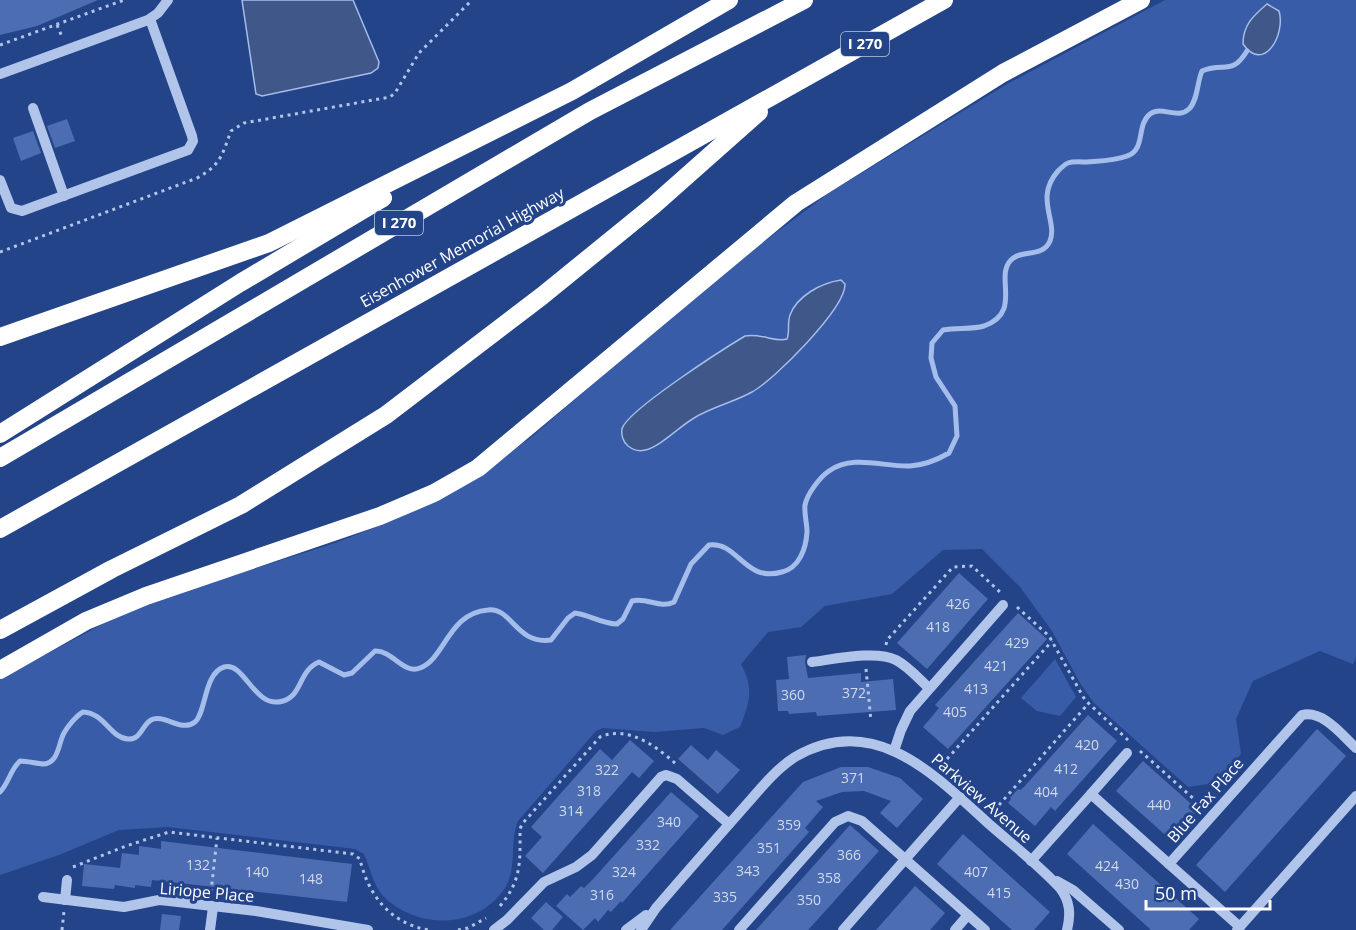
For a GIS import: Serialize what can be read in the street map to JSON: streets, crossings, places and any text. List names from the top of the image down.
{
  "streets": {
    "highway": ["I 270", "Eisenhower Memorial Highway"],
    "street": ["Parkview Avenue", "Blue Fax Place", "Liriope Place"]
  },
  "house_numbers": [
    "426",
    "418",
    "429",
    "421",
    "413",
    "372",
    "360",
    "405",
    "420",
    "412",
    "322",
    "371",
    "318",
    "404",
    "440",
    "314",
    "340",
    "359",
    "332",
    "351",
    "366",
    "132",
    "424",
    "343",
    "140",
    "324",
    "407",
    "358",
    "148",
    "430",
    "415",
    "316",
    "335",
    "350"
  ],
  "scale_bar": "50 m"
}
